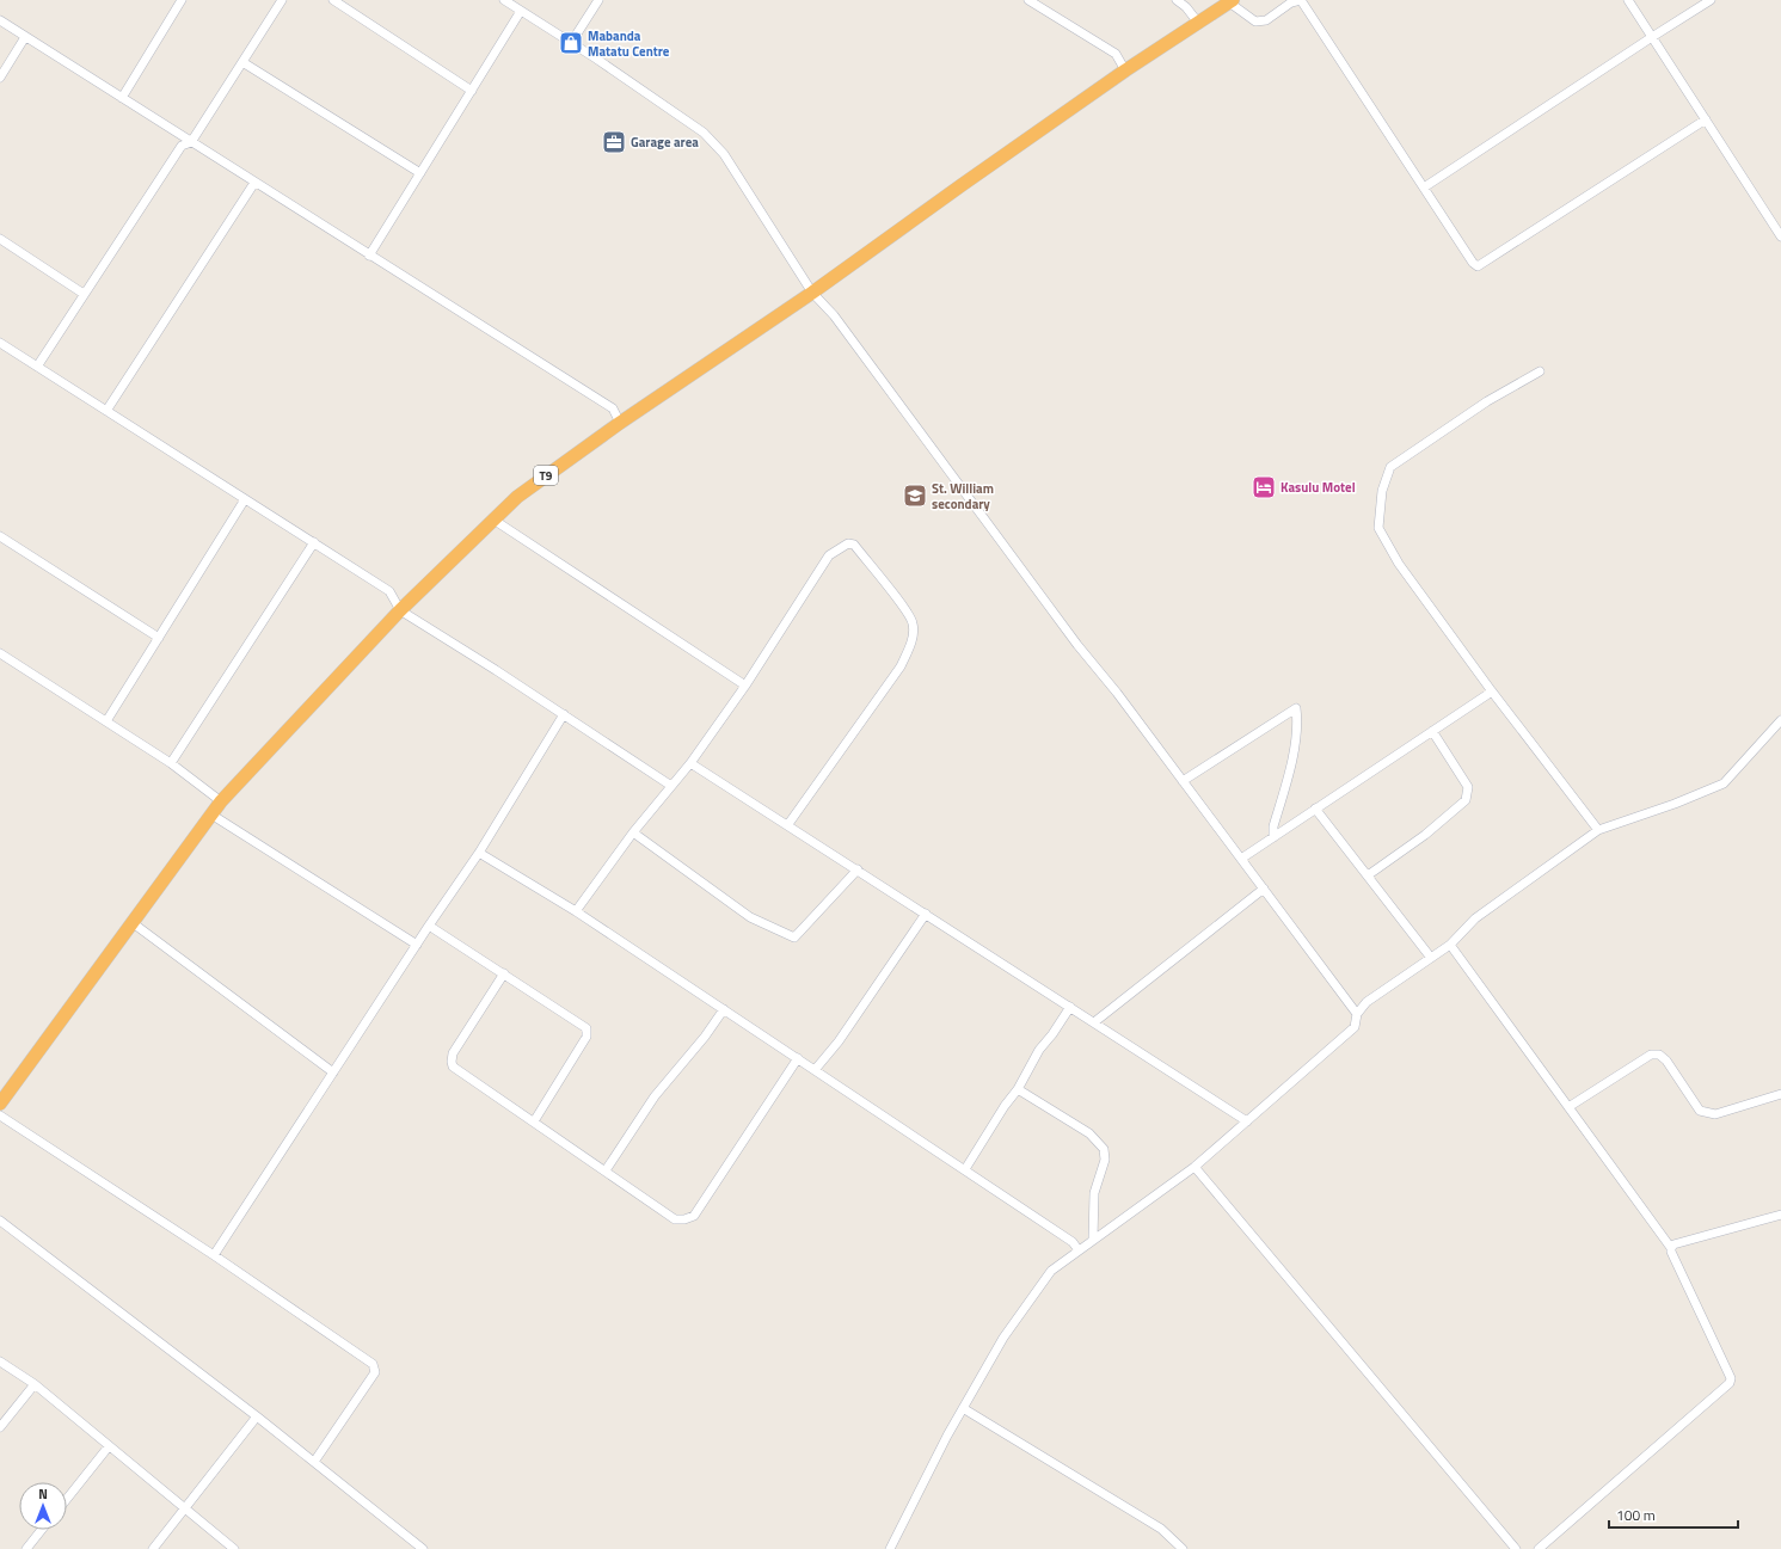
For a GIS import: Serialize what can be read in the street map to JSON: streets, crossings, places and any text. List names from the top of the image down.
{
  "streets": {
    "highway": ["T9"]
  },
  "places": {
    "shop": ["Mabanda Matatu Centre"],
    "office": ["Garage area"],
    "hotel": ["Kasulu Motel"],
    "school or university": ["St. William secondary"]
  },
  "scale_bar": "100 m",
  "north": "top"
}
